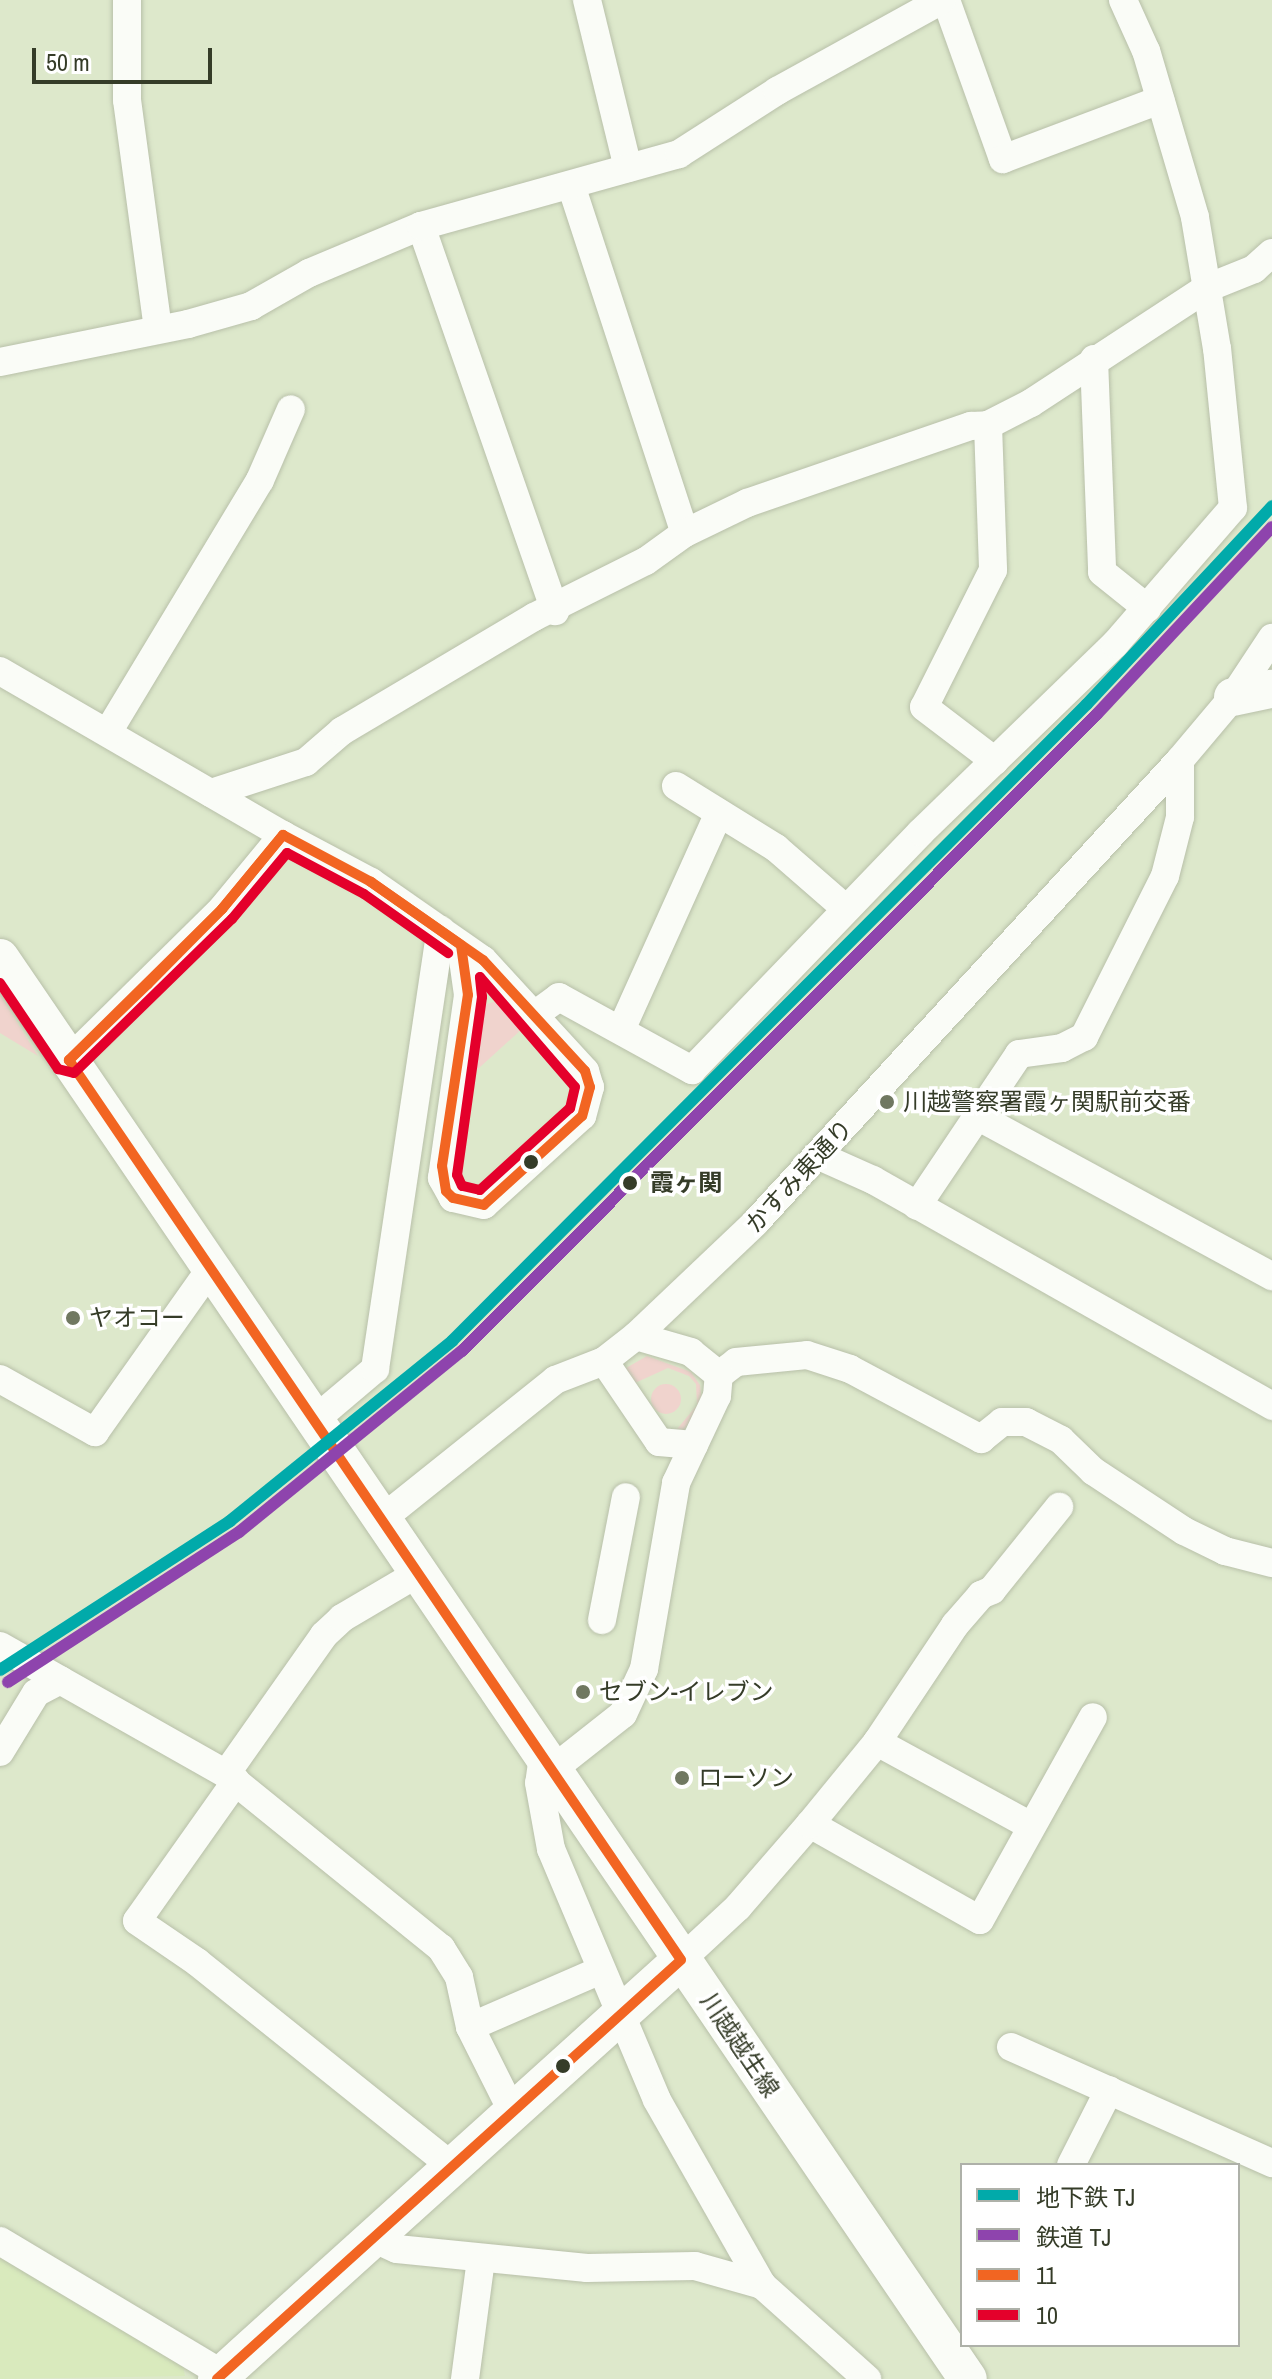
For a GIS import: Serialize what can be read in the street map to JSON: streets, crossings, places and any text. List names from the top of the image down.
{
  "streets": {
    "main road": ["川越越生線"],
    "street": ["かすみ東通り"]
  },
  "crossings": [
    ["かすみ東通り", "川越越生線"]
  ],
  "places": [
    "川越警察署霞ヶ関駅前交番",
    "霞ヶ関",
    "ヤオコー",
    "セブン-イレブン",
    "ローソン"
  ],
  "lines": [
    "metro line TJ",
    "rail line TJ",
    "transit line 11",
    "transit line 10"
  ],
  "legend": [
    "地下鉄 TJ",
    "鉄道 TJ",
    "11",
    "10"
  ],
  "scale_bar": "50 m"
}
